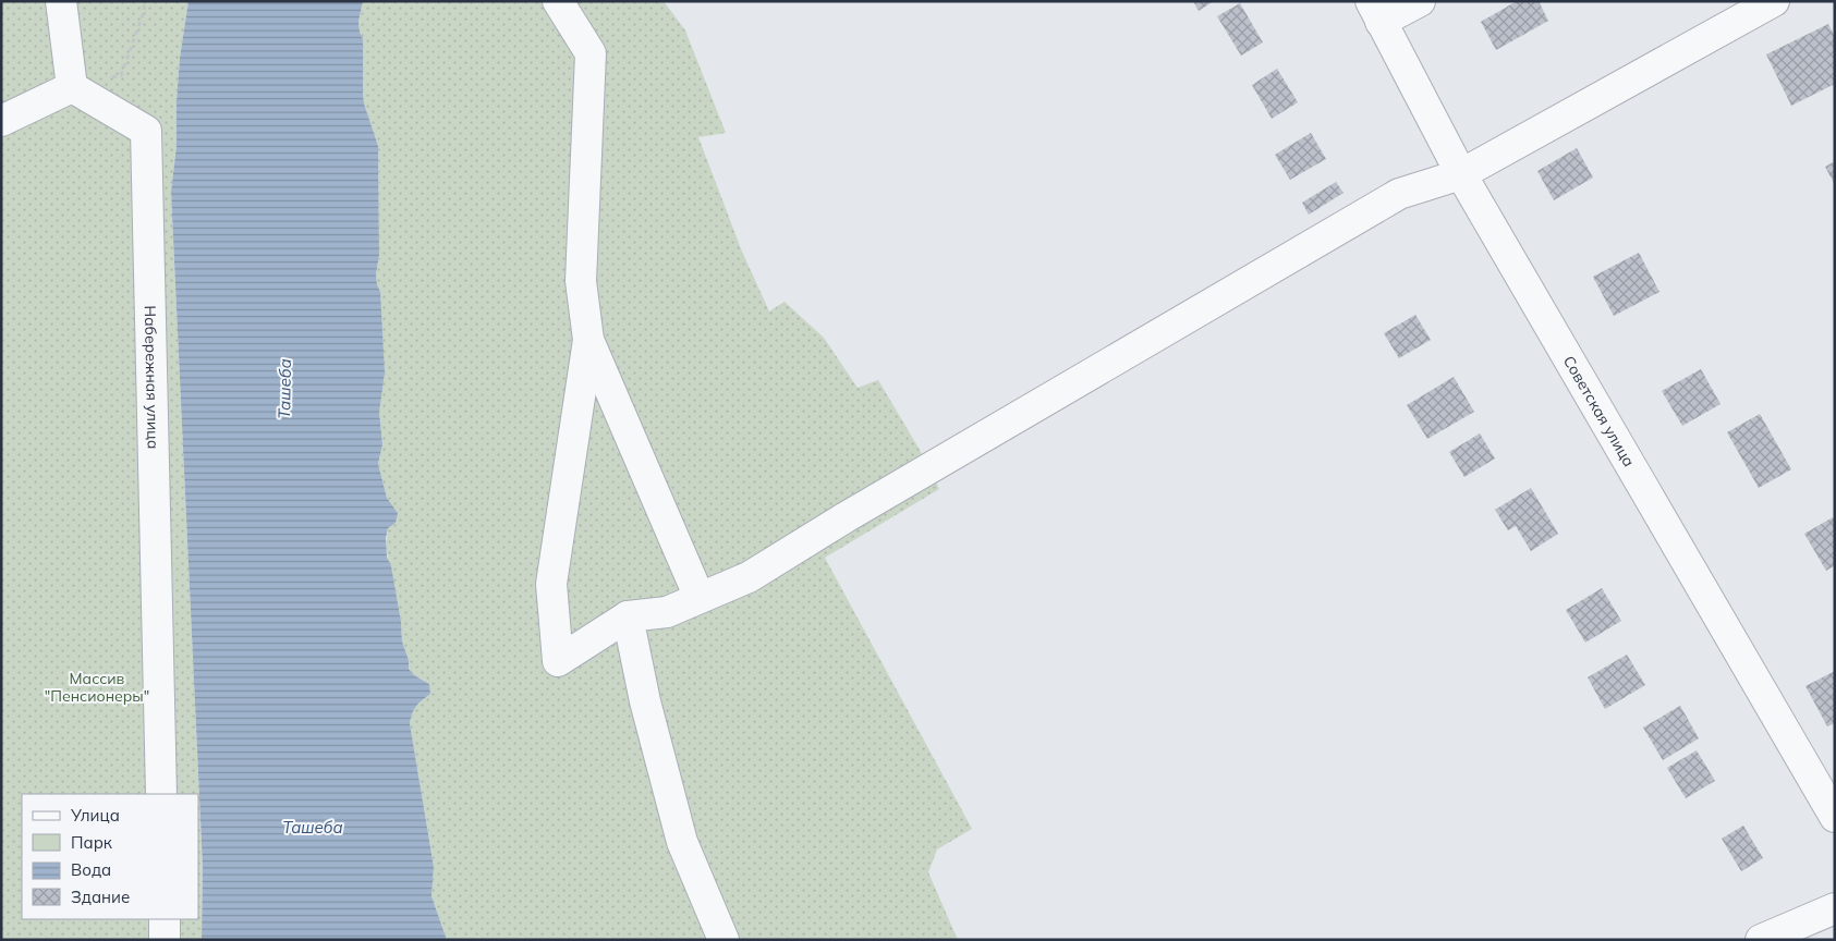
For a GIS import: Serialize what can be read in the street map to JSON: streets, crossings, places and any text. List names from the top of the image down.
{
  "streets": {
    "street": ["Набережная улица", "Советская улица"]
  },
  "water": ["Ташеба"],
  "parks": ["Массив \"Пенсионеры\""],
  "legend": [
    "Улица",
    "Парк",
    "Вода",
    "Здание"
  ]
}
